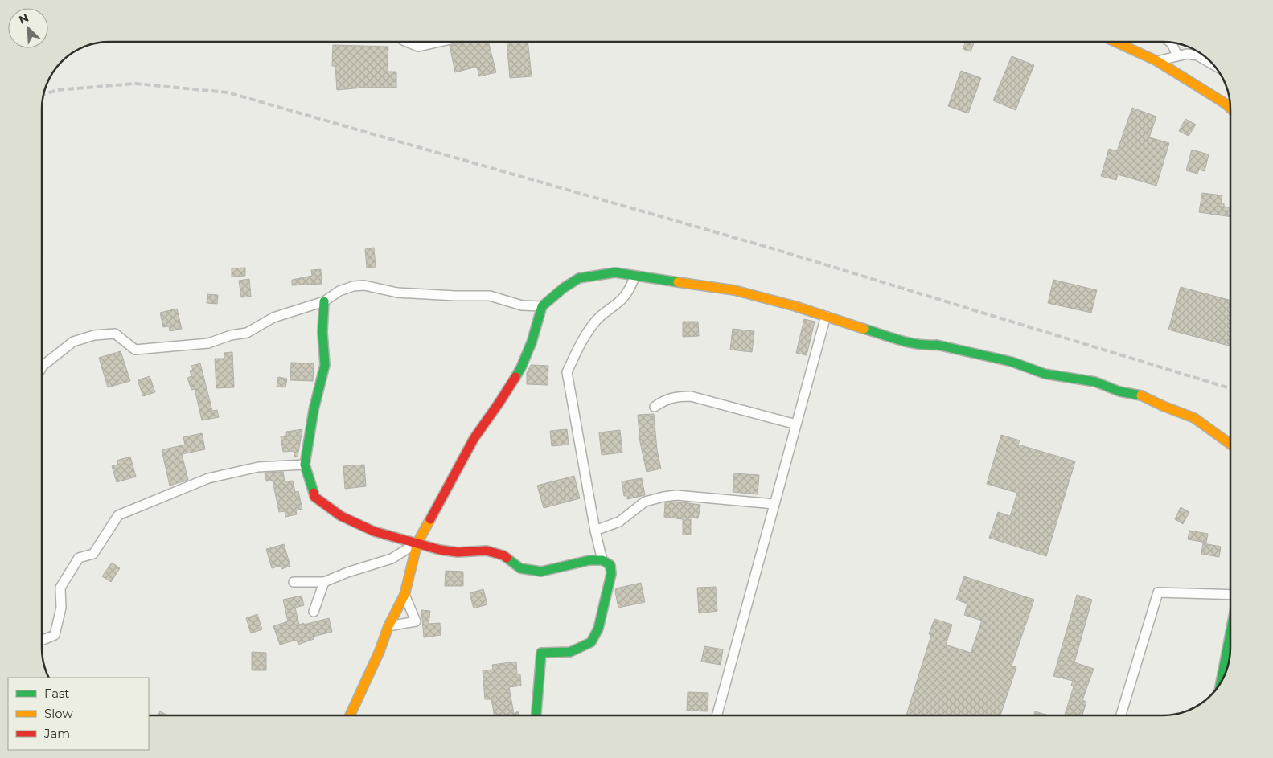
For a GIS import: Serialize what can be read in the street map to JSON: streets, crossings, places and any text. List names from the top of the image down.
{
  "legend": ["Fast", "Slow", "Jam"],
  "north": "top left"
}
